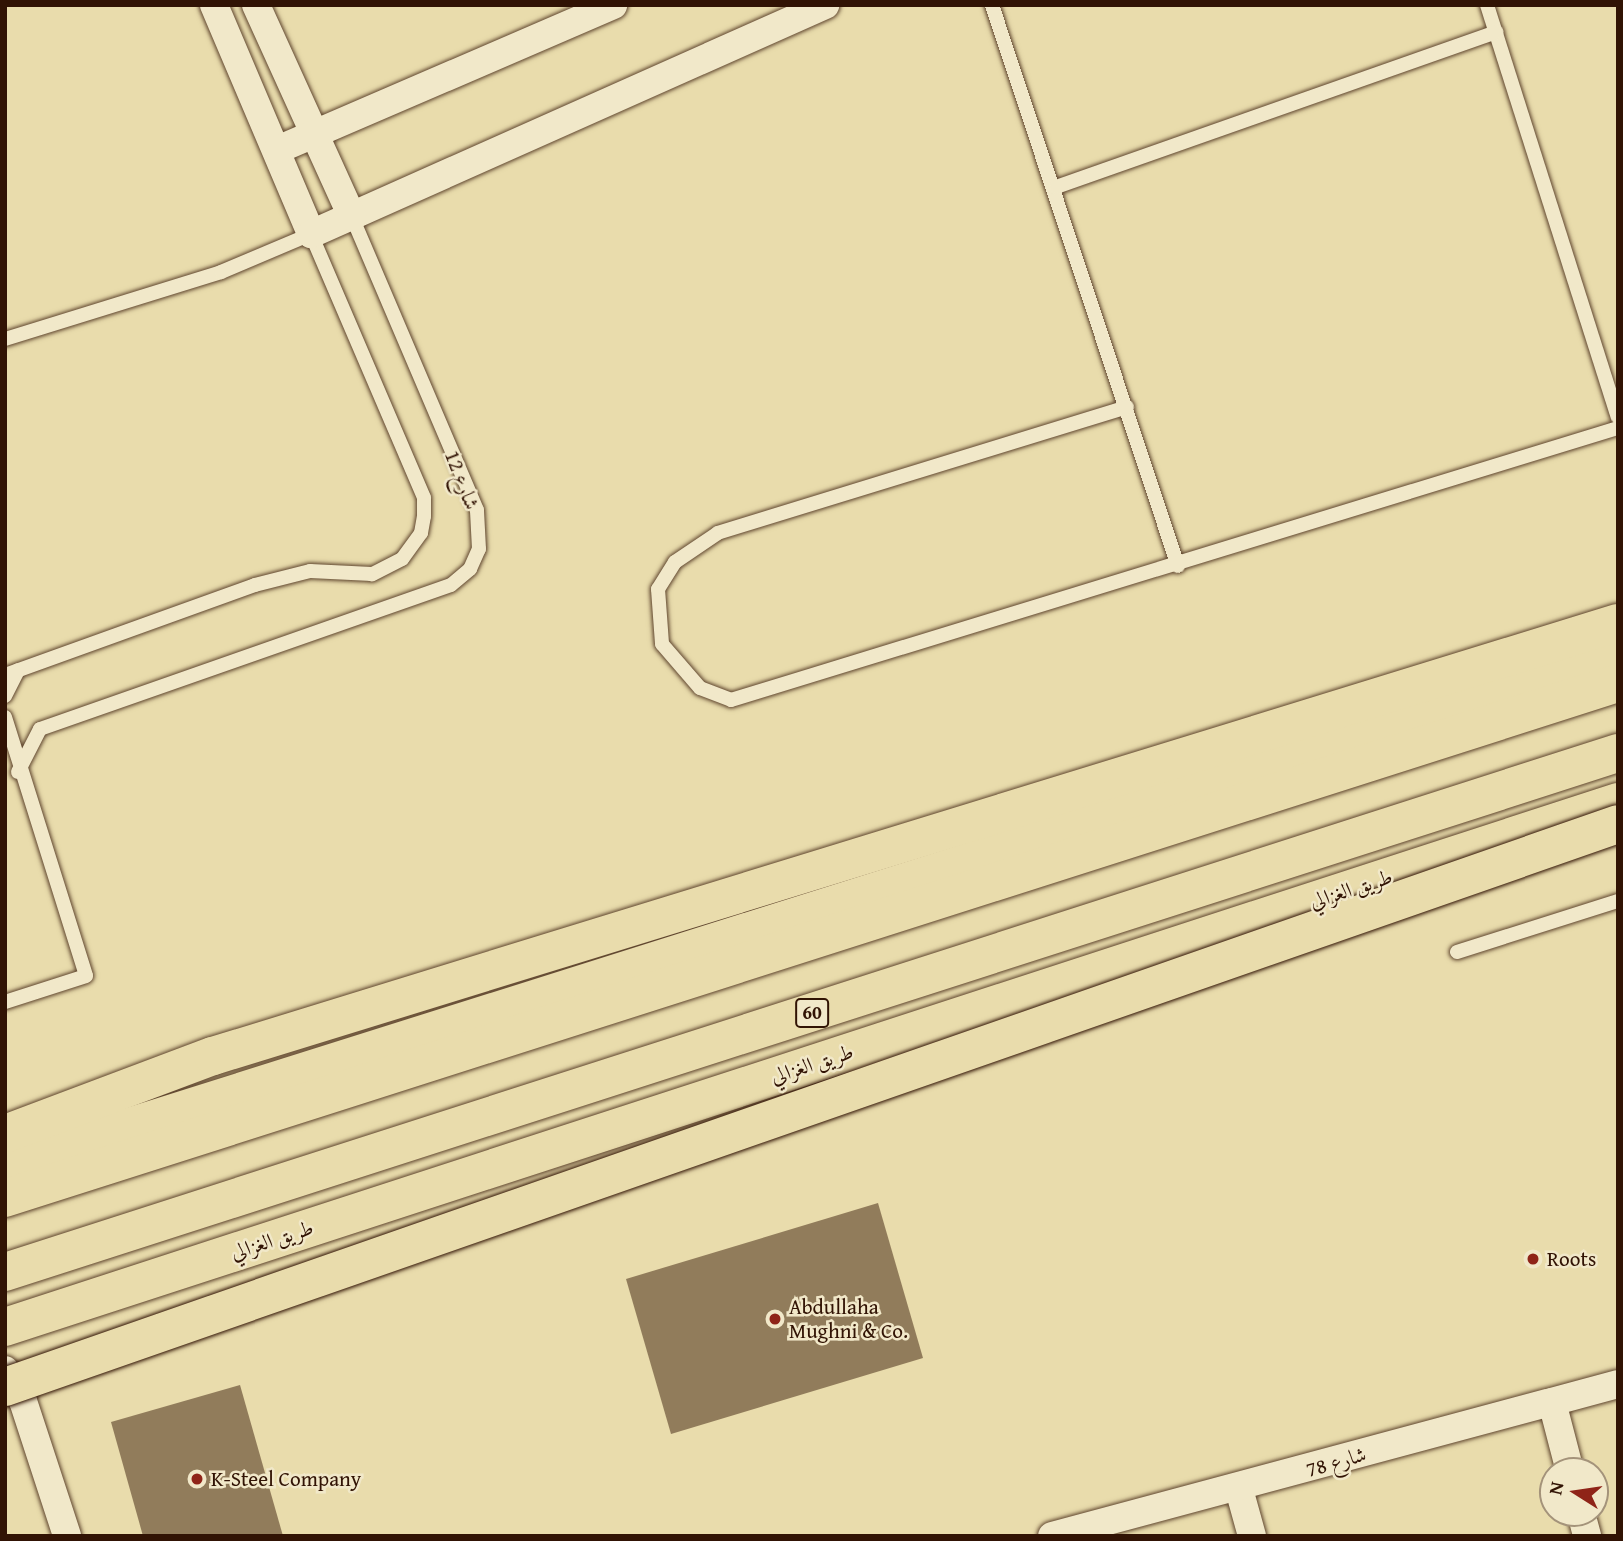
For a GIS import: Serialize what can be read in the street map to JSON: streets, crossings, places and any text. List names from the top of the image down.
{
  "streets": {
    "main road": ["طريق الغزالي", "60"],
    "street": ["شارع 12", "شارع 78"]
  },
  "places": ["Roots", "Abdullaha Mughni & Co.", "K-Steel Company"],
  "north": "left"
}
